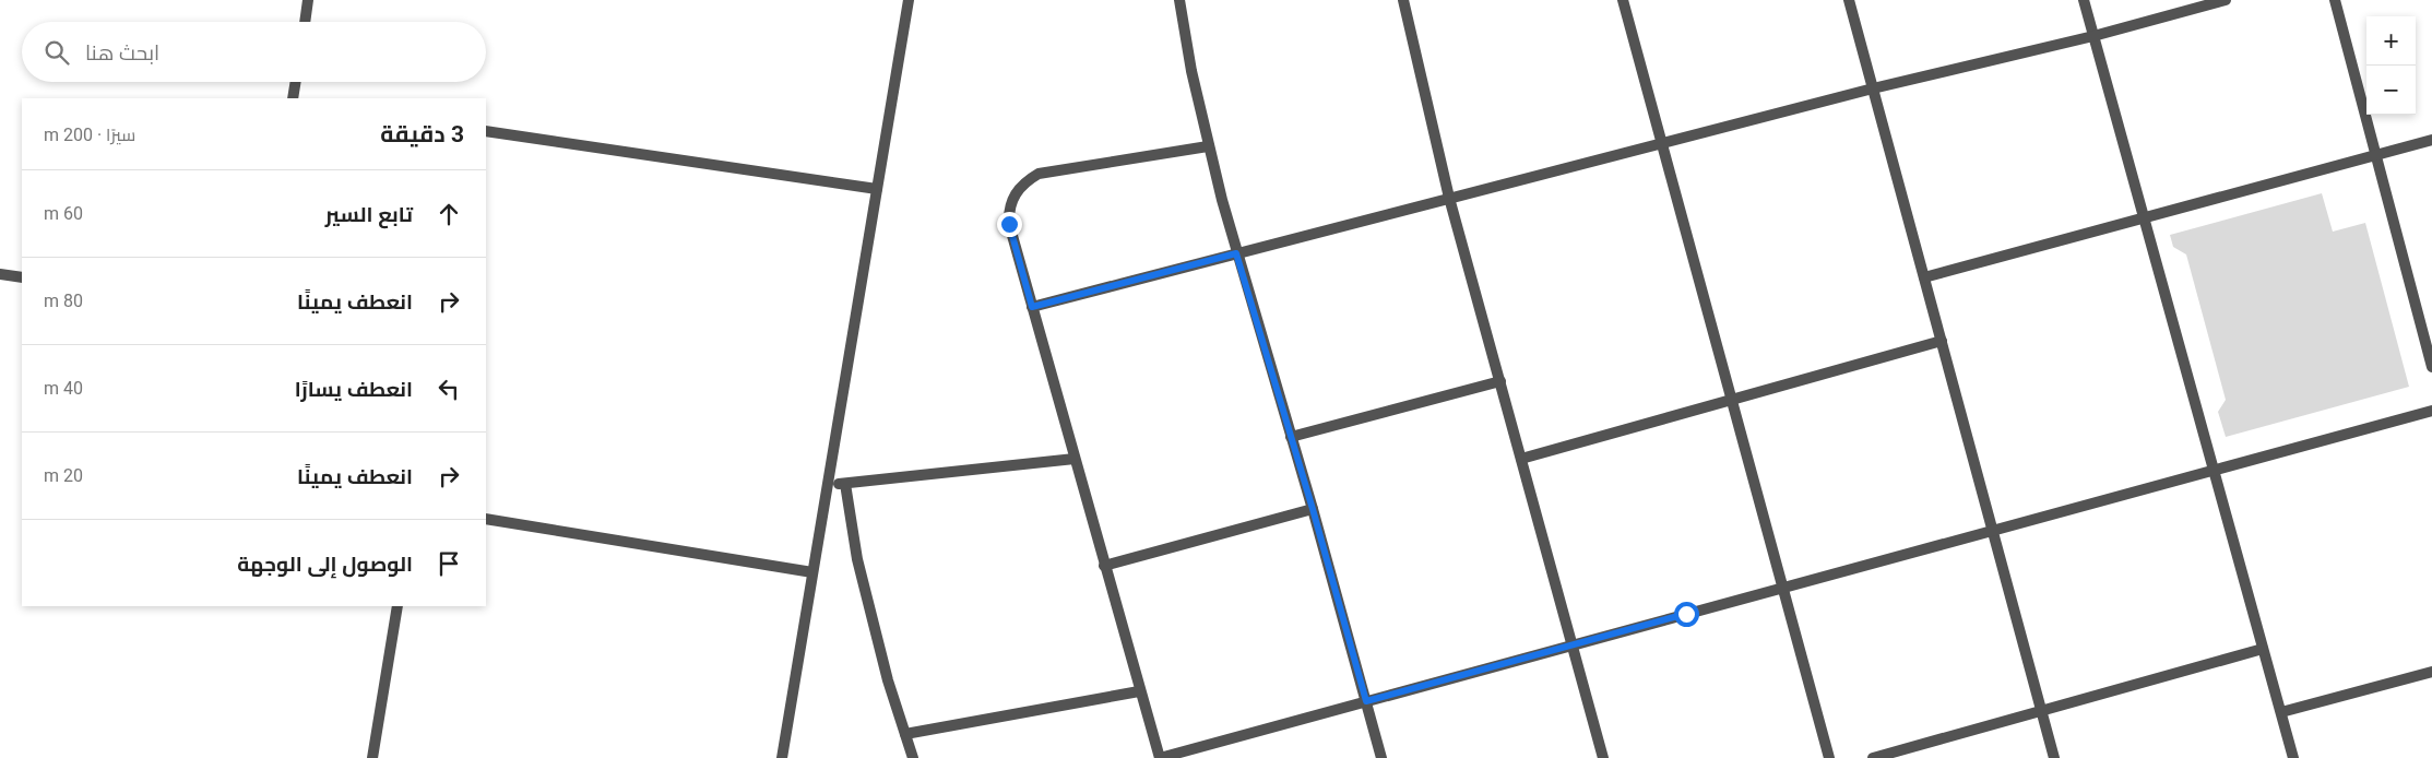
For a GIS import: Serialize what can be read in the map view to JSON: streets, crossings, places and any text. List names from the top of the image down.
{
  "page": {
    "map_buttons": ["+", "−"],
    "search": "ابحث هنا",
    "heading": ["3 دقيقة", "سيرًا · 200 m"],
    "list": [
      ["تابع السير", "60 m"],
      ["انعطف يمينًا", "80 m"],
      ["انعطف يسارًا", "40 m"],
      ["انعطف يمينًا", "20 m"],
      "الوصول إلى الوجهة"
    ]
  }
}
